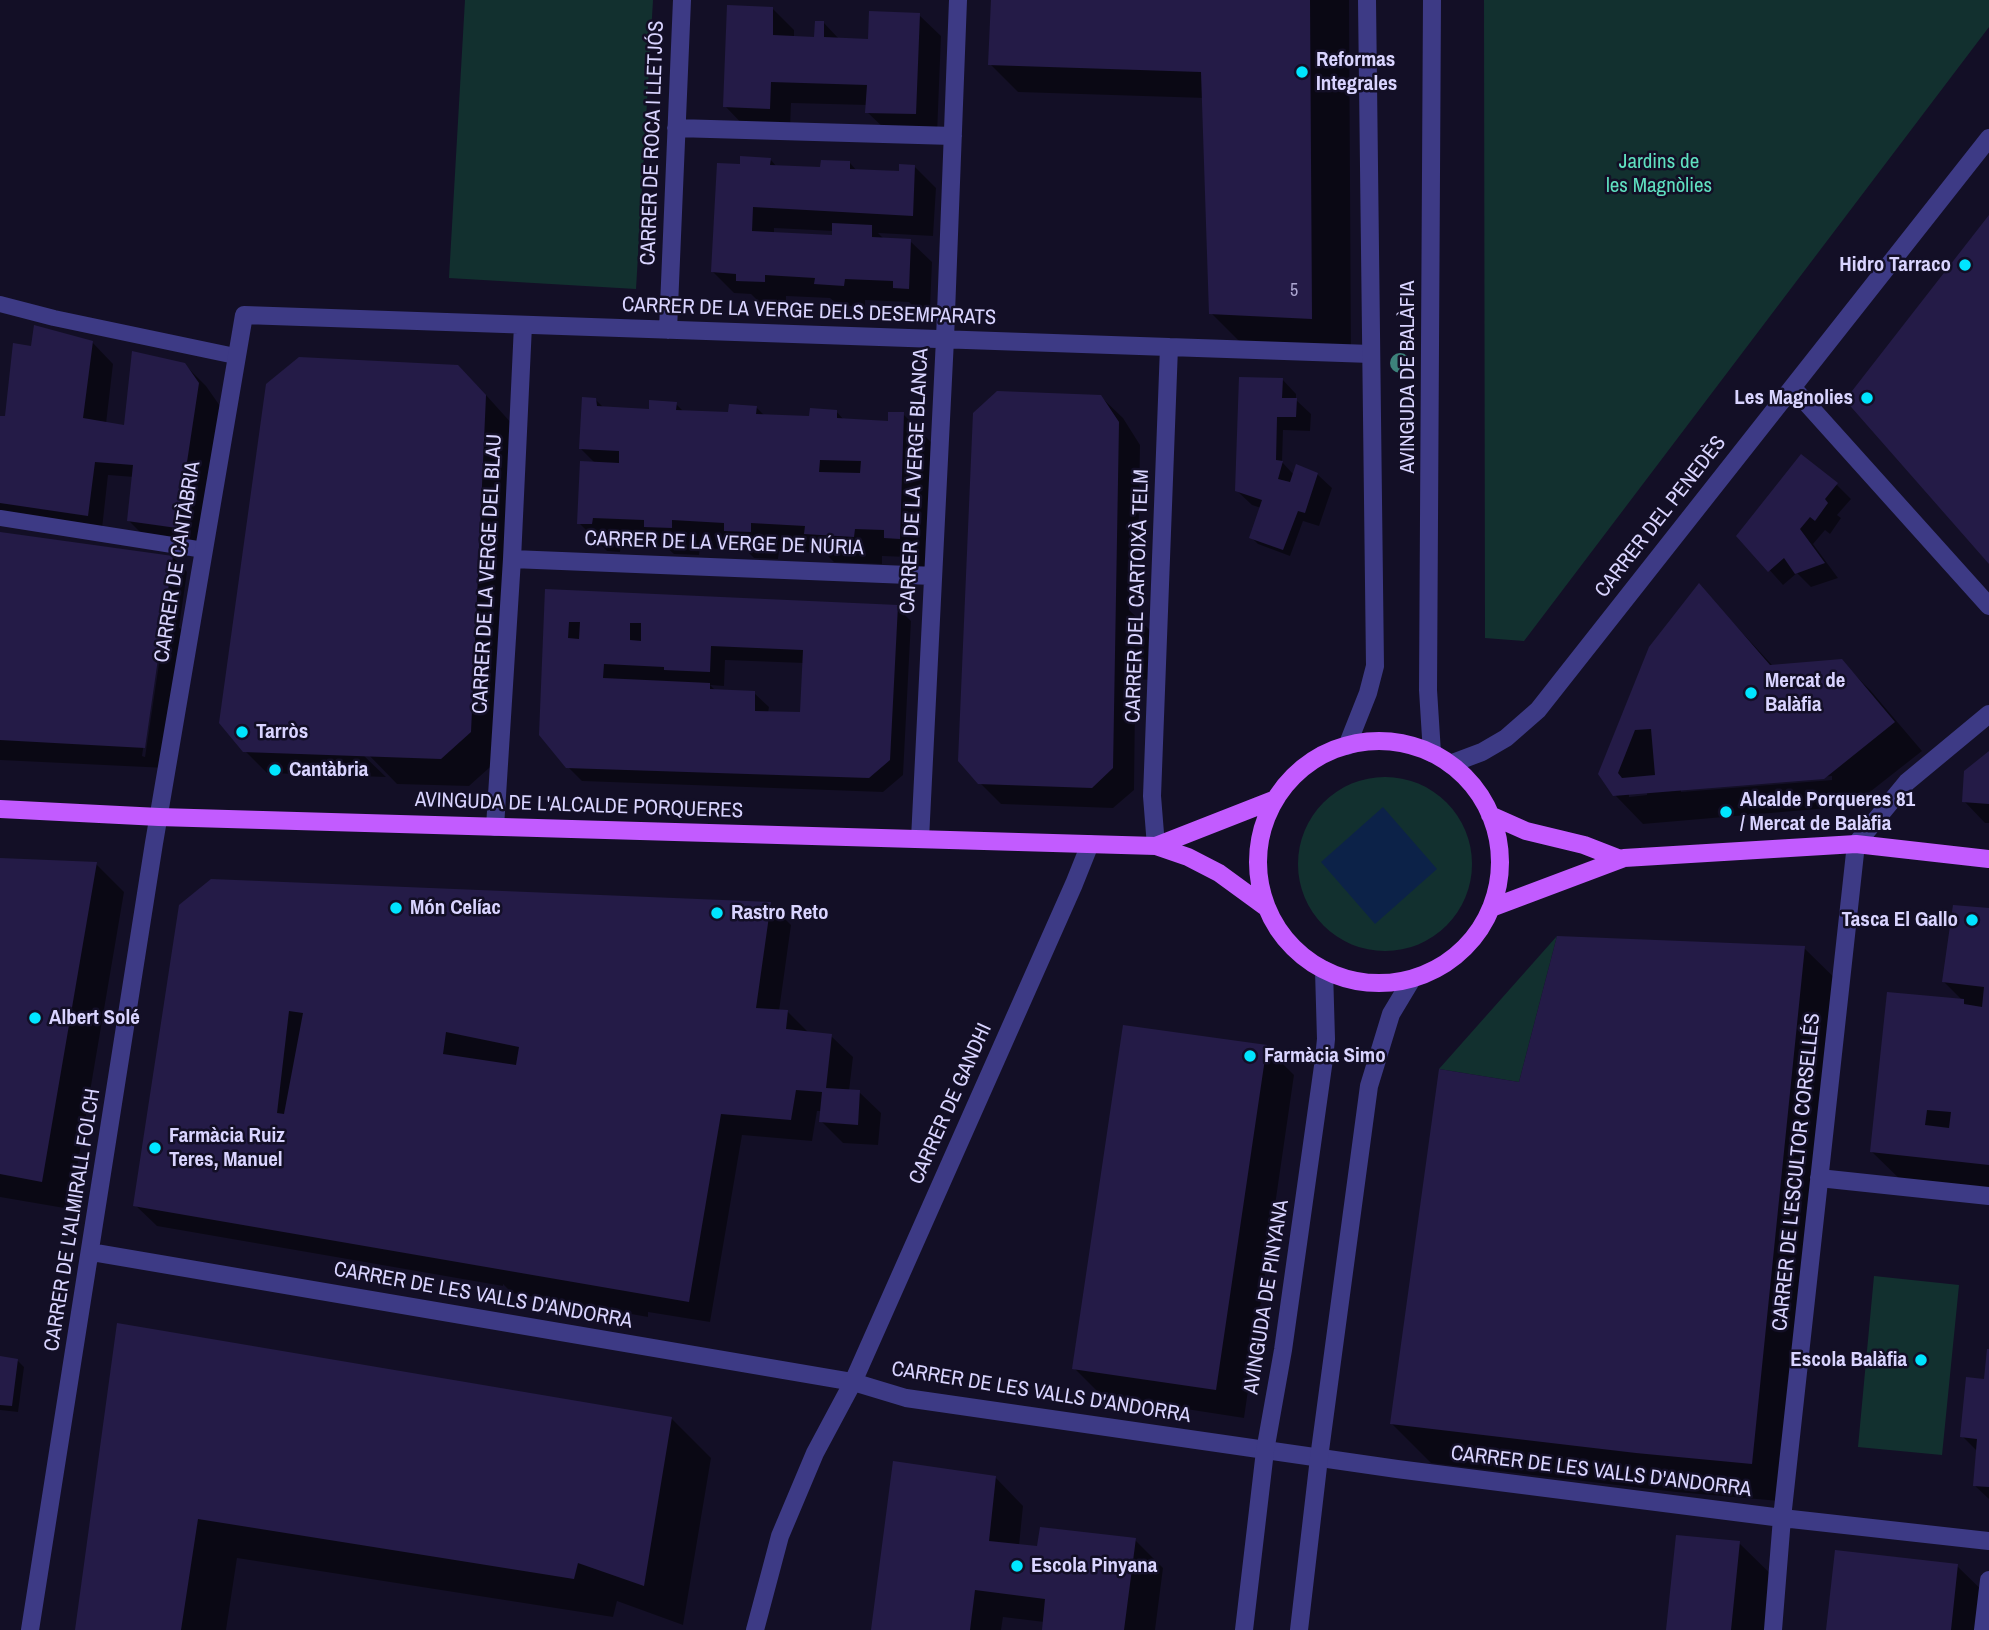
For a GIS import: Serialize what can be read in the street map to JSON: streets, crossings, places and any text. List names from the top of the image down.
{
  "streets": {
    "main road": ["AVINGUDA DE L'ALCALDE PORQUERES"],
    "street": [
      "CARRER DE ROCA I LLETJÓS",
      "CARRER DE LA VERGE DELS DESEMPARATS",
      "AVINGUDA DE BALÀFIA",
      "CARRER DE LA VERGE BLANCA",
      "CARRER DEL PENEDÈS",
      "CARRER DE LA VERGE DE NÚRIA",
      "CARRER DE CANTÀBRIA",
      "CARRER DE LA VERGE DEL BLAU",
      "CARRER DEL CARTOIXÀ TELM",
      "CARRER DE GANDHI",
      "CARRER DE L'ESCULTOR CORSELLÉS",
      "CARRER DE L'ALMIRALL FOLCH",
      "CARRER DE LES VALLS D'ANDORRA",
      "AVINGUDA DE PINYANA"
    ]
  },
  "crossings": [
    ["CARRER DE ROCA I LLETJÓS", "CARRER DE LA VERGE DELS DESEMPARATS"],
    ["CARRER DE LA VERGE DELS DESEMPARATS", "AVINGUDA DE BALÀFIA"],
    ["CARRER DE LA VERGE DELS DESEMPARATS", "CARRER DE LA VERGE BLANCA"],
    ["CARRER DE LA VERGE DELS DESEMPARATS", "CARRER DE CANTÀBRIA"],
    ["CARRER DE LA VERGE DELS DESEMPARATS", "CARRER DE LA VERGE DEL BLAU"],
    ["CARRER DE LA VERGE DELS DESEMPARATS", "CARRER DEL CARTOIXÀ TELM"],
    ["AVINGUDA DE BALÀFIA", "CARRER DEL PENEDÈS"],
    ["AVINGUDA DE BALÀFIA", "AVINGUDA DE L'ALCALDE PORQUERES"],
    ["AVINGUDA DE BALÀFIA", "AVINGUDA DE PINYANA"],
    ["CARRER DE LA VERGE BLANCA", "CARRER DE LA VERGE DE NÚRIA"],
    ["CARRER DE LA VERGE BLANCA", "AVINGUDA DE L'ALCALDE PORQUERES"],
    ["CARRER DEL PENEDÈS", "AVINGUDA DE L'ALCALDE PORQUERES"],
    ["CARRER DEL PENEDÈS", "AVINGUDA DE PINYANA"],
    ["CARRER DE LA VERGE DE NÚRIA", "CARRER DE LA VERGE DEL BLAU"],
    ["CARRER DE CANTÀBRIA", "AVINGUDA DE L'ALCALDE PORQUERES"],
    ["CARRER DE CANTÀBRIA", "CARRER DE L'ALMIRALL FOLCH"],
    ["CARRER DE LA VERGE DEL BLAU", "AVINGUDA DE L'ALCALDE PORQUERES"],
    ["CARRER DEL CARTOIXÀ TELM", "AVINGUDA DE L'ALCALDE PORQUERES"],
    ["AVINGUDA DE L'ALCALDE PORQUERES", "CARRER DE GANDHI"],
    ["AVINGUDA DE L'ALCALDE PORQUERES", "CARRER DE L'ALMIRALL FOLCH"],
    ["AVINGUDA DE L'ALCALDE PORQUERES", "AVINGUDA DE PINYANA"],
    ["CARRER DE GANDHI", "CARRER DE LES VALLS D'ANDORRA"],
    ["CARRER DE L'ESCULTOR CORSELLÉS", "CARRER DE LES VALLS D'ANDORRA"],
    ["CARRER DE L'ALMIRALL FOLCH", "CARRER DE LES VALLS D'ANDORRA"],
    ["CARRER DE LES VALLS D'ANDORRA", "AVINGUDA DE PINYANA"]
  ],
  "parks": ["Jardins de les Magnòlies"],
  "places": [
    "Reformas Integrales",
    "Hidro Tarraco",
    "Les Magnolies",
    "Mercat de Balàfia",
    "Tarròs",
    "Cantàbria",
    "Alcalde Porqueres 81 / Mercat de Balàfia",
    "Món Celíac",
    "Rastro Reto",
    "Tasca El Gallo",
    "Albert Solé",
    "Farmàcia Simo",
    "Farmàcia Ruiz Teres, Manuel",
    "Escola Balàfia",
    "Escola Pinyana"
  ],
  "house_numbers": ["5"]
}
